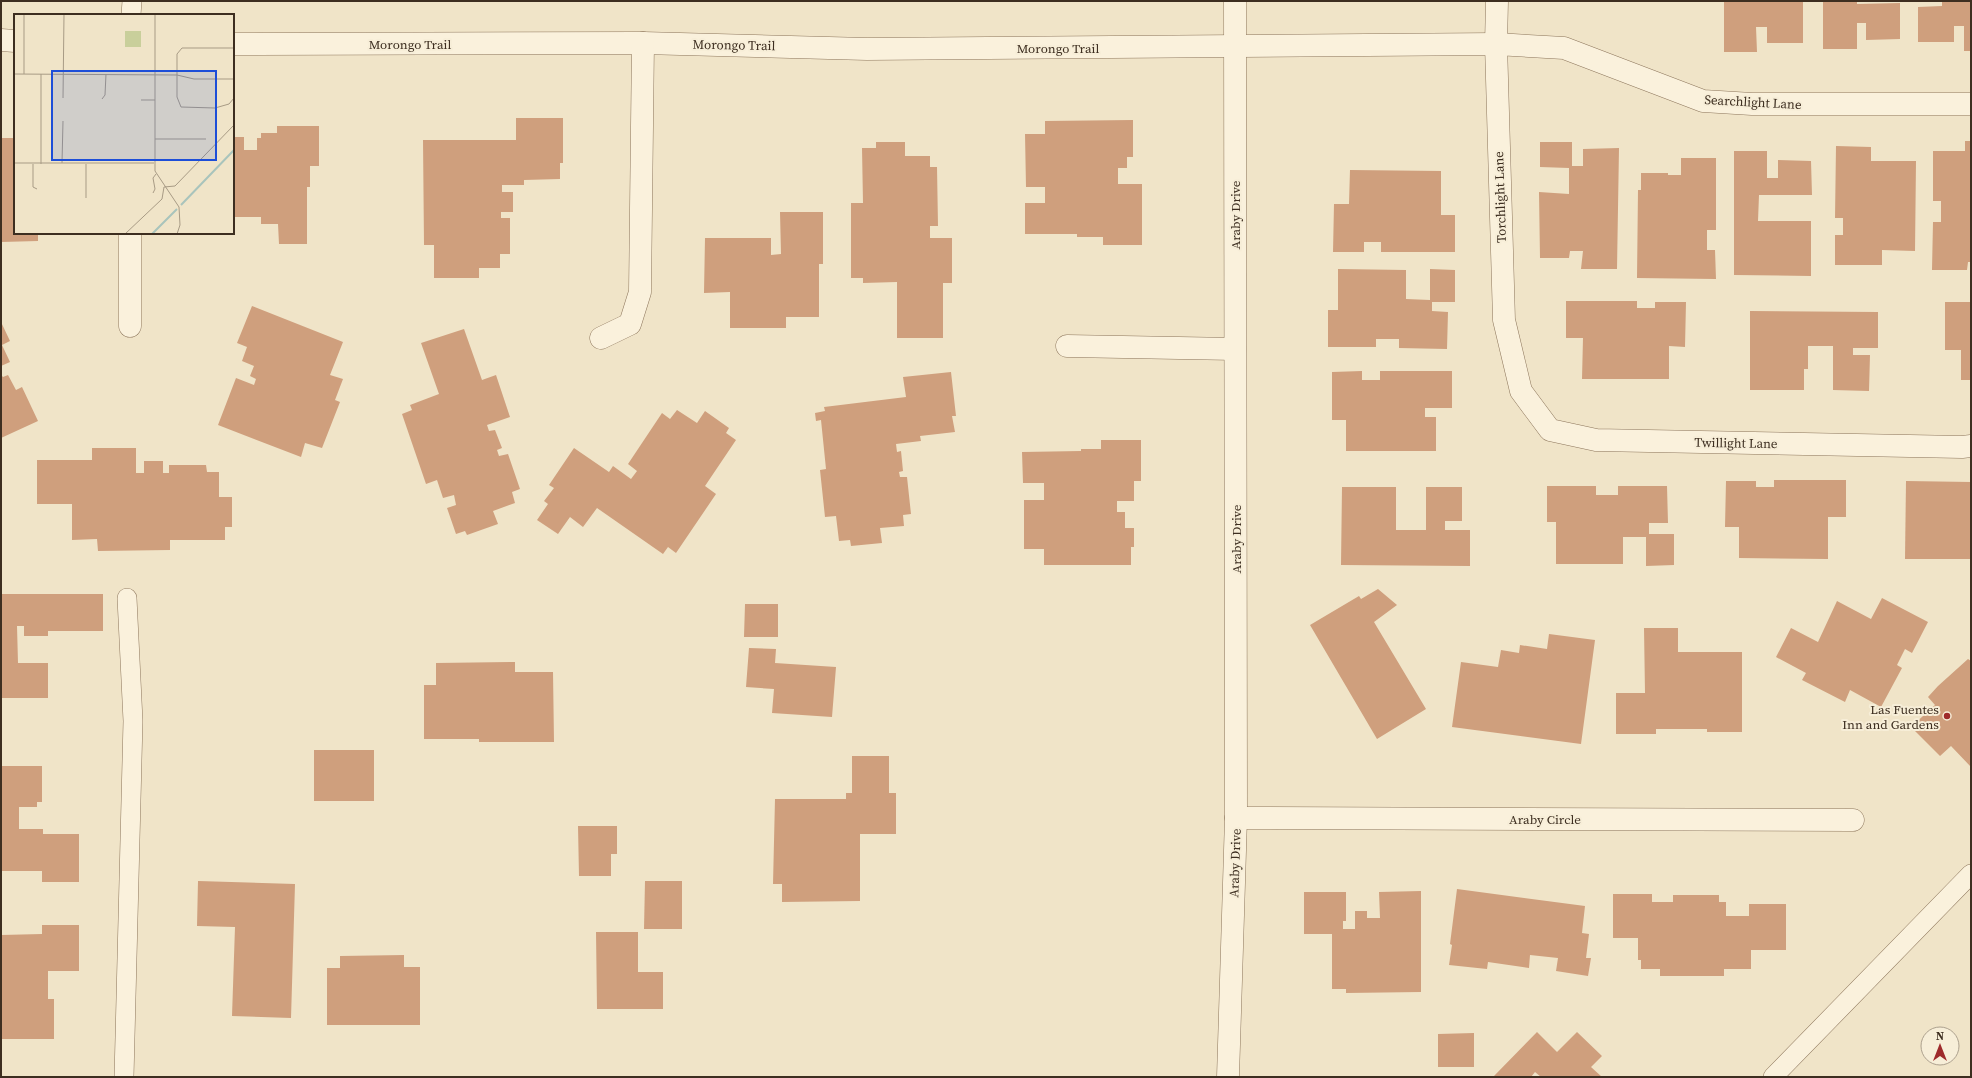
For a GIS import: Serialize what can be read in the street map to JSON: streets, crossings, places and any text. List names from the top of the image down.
{
  "streets": {
    "street": [
      "Morongo Trail",
      "Searchlight Lane",
      "Torchlight Lane",
      "Araby Drive",
      "Twillight Lane",
      "Araby Circle"
    ]
  },
  "crossings": [
    ["Morongo Trail", "Searchlight Lane"],
    ["Morongo Trail", "Torchlight Lane"],
    ["Morongo Trail", "Araby Drive"],
    ["Searchlight Lane", "Torchlight Lane"],
    ["Torchlight Lane", "Twillight Lane"],
    ["Araby Drive", "Araby Circle"]
  ],
  "places": ["Las Fuentes Inn and Gardens"],
  "north": "top"
}
